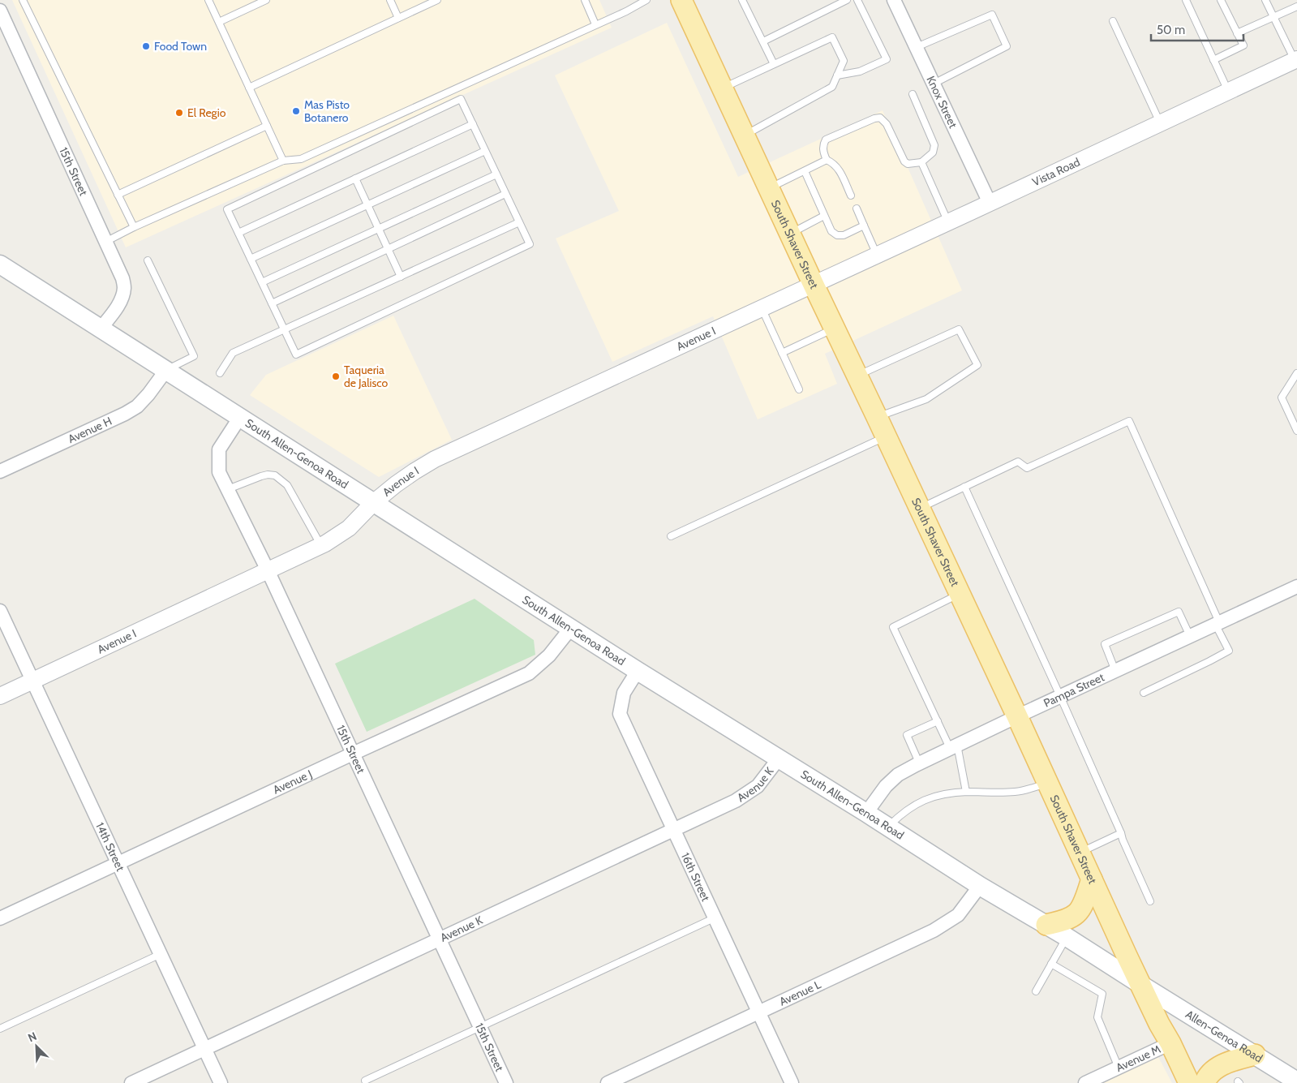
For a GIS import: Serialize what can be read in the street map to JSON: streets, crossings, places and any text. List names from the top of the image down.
{
  "streets": {
    "main road": ["South Shaver Street", "South Allen-Genoa Road", "Allen-Genoa Road"],
    "street": [
      "Knox Street",
      "15th Street",
      "Vista Road",
      "Avenue I",
      "Avenue H",
      "Pampa Street",
      "Avenue J",
      "Avenue K",
      "14th Street",
      "16th Street",
      "Avenue L",
      "Avenue M"
    ]
  },
  "crossings": [
    ["Knox Street", "Vista Road"],
    ["15th Street", "Avenue I"],
    ["15th Street", "South Allen-Genoa Road"],
    ["15th Street", "Avenue J"],
    ["15th Street", "Avenue K"],
    ["Vista Road", "South Shaver Street"],
    ["Vista Road", "Avenue I"],
    ["South Shaver Street", "Avenue I"],
    ["South Shaver Street", "South Allen-Genoa Road"],
    ["South Shaver Street", "Pampa Street"],
    ["South Shaver Street", "Allen-Genoa Road"],
    ["South Shaver Street", "Avenue M"],
    ["Avenue I", "South Allen-Genoa Road"],
    ["Avenue I", "14th Street"],
    ["Avenue H", "South Allen-Genoa Road"],
    ["South Allen-Genoa Road", "Pampa Street"],
    ["South Allen-Genoa Road", "Avenue J"],
    ["South Allen-Genoa Road", "Avenue K"],
    ["South Allen-Genoa Road", "16th Street"],
    ["South Allen-Genoa Road", "Avenue L"],
    ["South Allen-Genoa Road", "Allen-Genoa Road"],
    ["Avenue J", "14th Street"],
    ["Avenue K", "14th Street"],
    ["Avenue K", "16th Street"],
    ["16th Street", "Avenue L"]
  ],
  "places": [
    "Food Town",
    "Mas Pisto Botanero",
    "El Regio",
    "Taqueria de Jalisco"
  ],
  "scale_bar": "50 m",
  "north": "top left"
}
